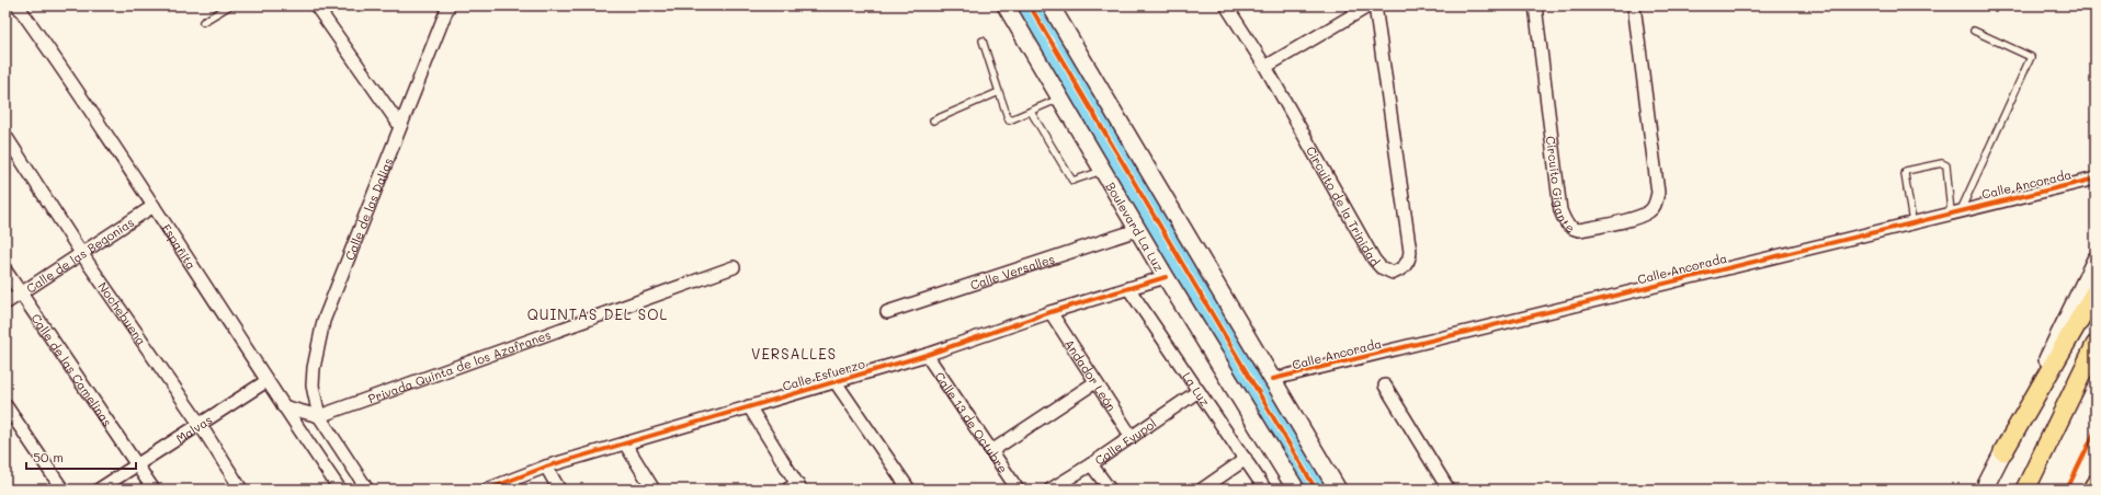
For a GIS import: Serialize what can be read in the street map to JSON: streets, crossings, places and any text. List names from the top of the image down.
{
  "streets": {
    "main road": ["Boulevard La Luz"],
    "street": [
      "Circuito Gigante",
      "Calle Ancorada",
      "Circuito de la Trinidad",
      "Calle de las Dalias",
      "Españita",
      "Calle de las Begonias",
      "Calle Versalles",
      "Nochebuena",
      "Privada Quinta de los Azafranes",
      "Calle de las Camelinas",
      "Calle Esfuerzo",
      "Andador León",
      "La Luz",
      "Calle 13 de Octubre",
      "Malvas",
      "Calle Eyupol"
    ]
  },
  "crossings": [
    ["Calle de las Dalias", "Privada Quinta de los Azafranes"],
    ["Boulevard La Luz", "Calle Versalles"],
    ["Boulevard La Luz", "Calle Esfuerzo"],
    ["Españita", "Calle de las Begonias"],
    ["Españita", "Malvas"],
    ["Calle de las Begonias", "Nochebuena"],
    ["Calle de las Begonias", "Calle de las Camelinas"],
    ["Nochebuena", "Malvas"],
    ["Calle de las Camelinas", "Malvas"],
    ["Calle Esfuerzo", "Andador León"],
    ["Calle Esfuerzo", "La Luz"],
    ["Calle Esfuerzo", "Calle 13 de Octubre"],
    ["Andador León", "Calle Eyupol"],
    ["La Luz", "Calle Eyupol"]
  ],
  "districts": ["QUINTAS DEL SOL", "VERSALLES"],
  "scale_bar": "50 m"
}
